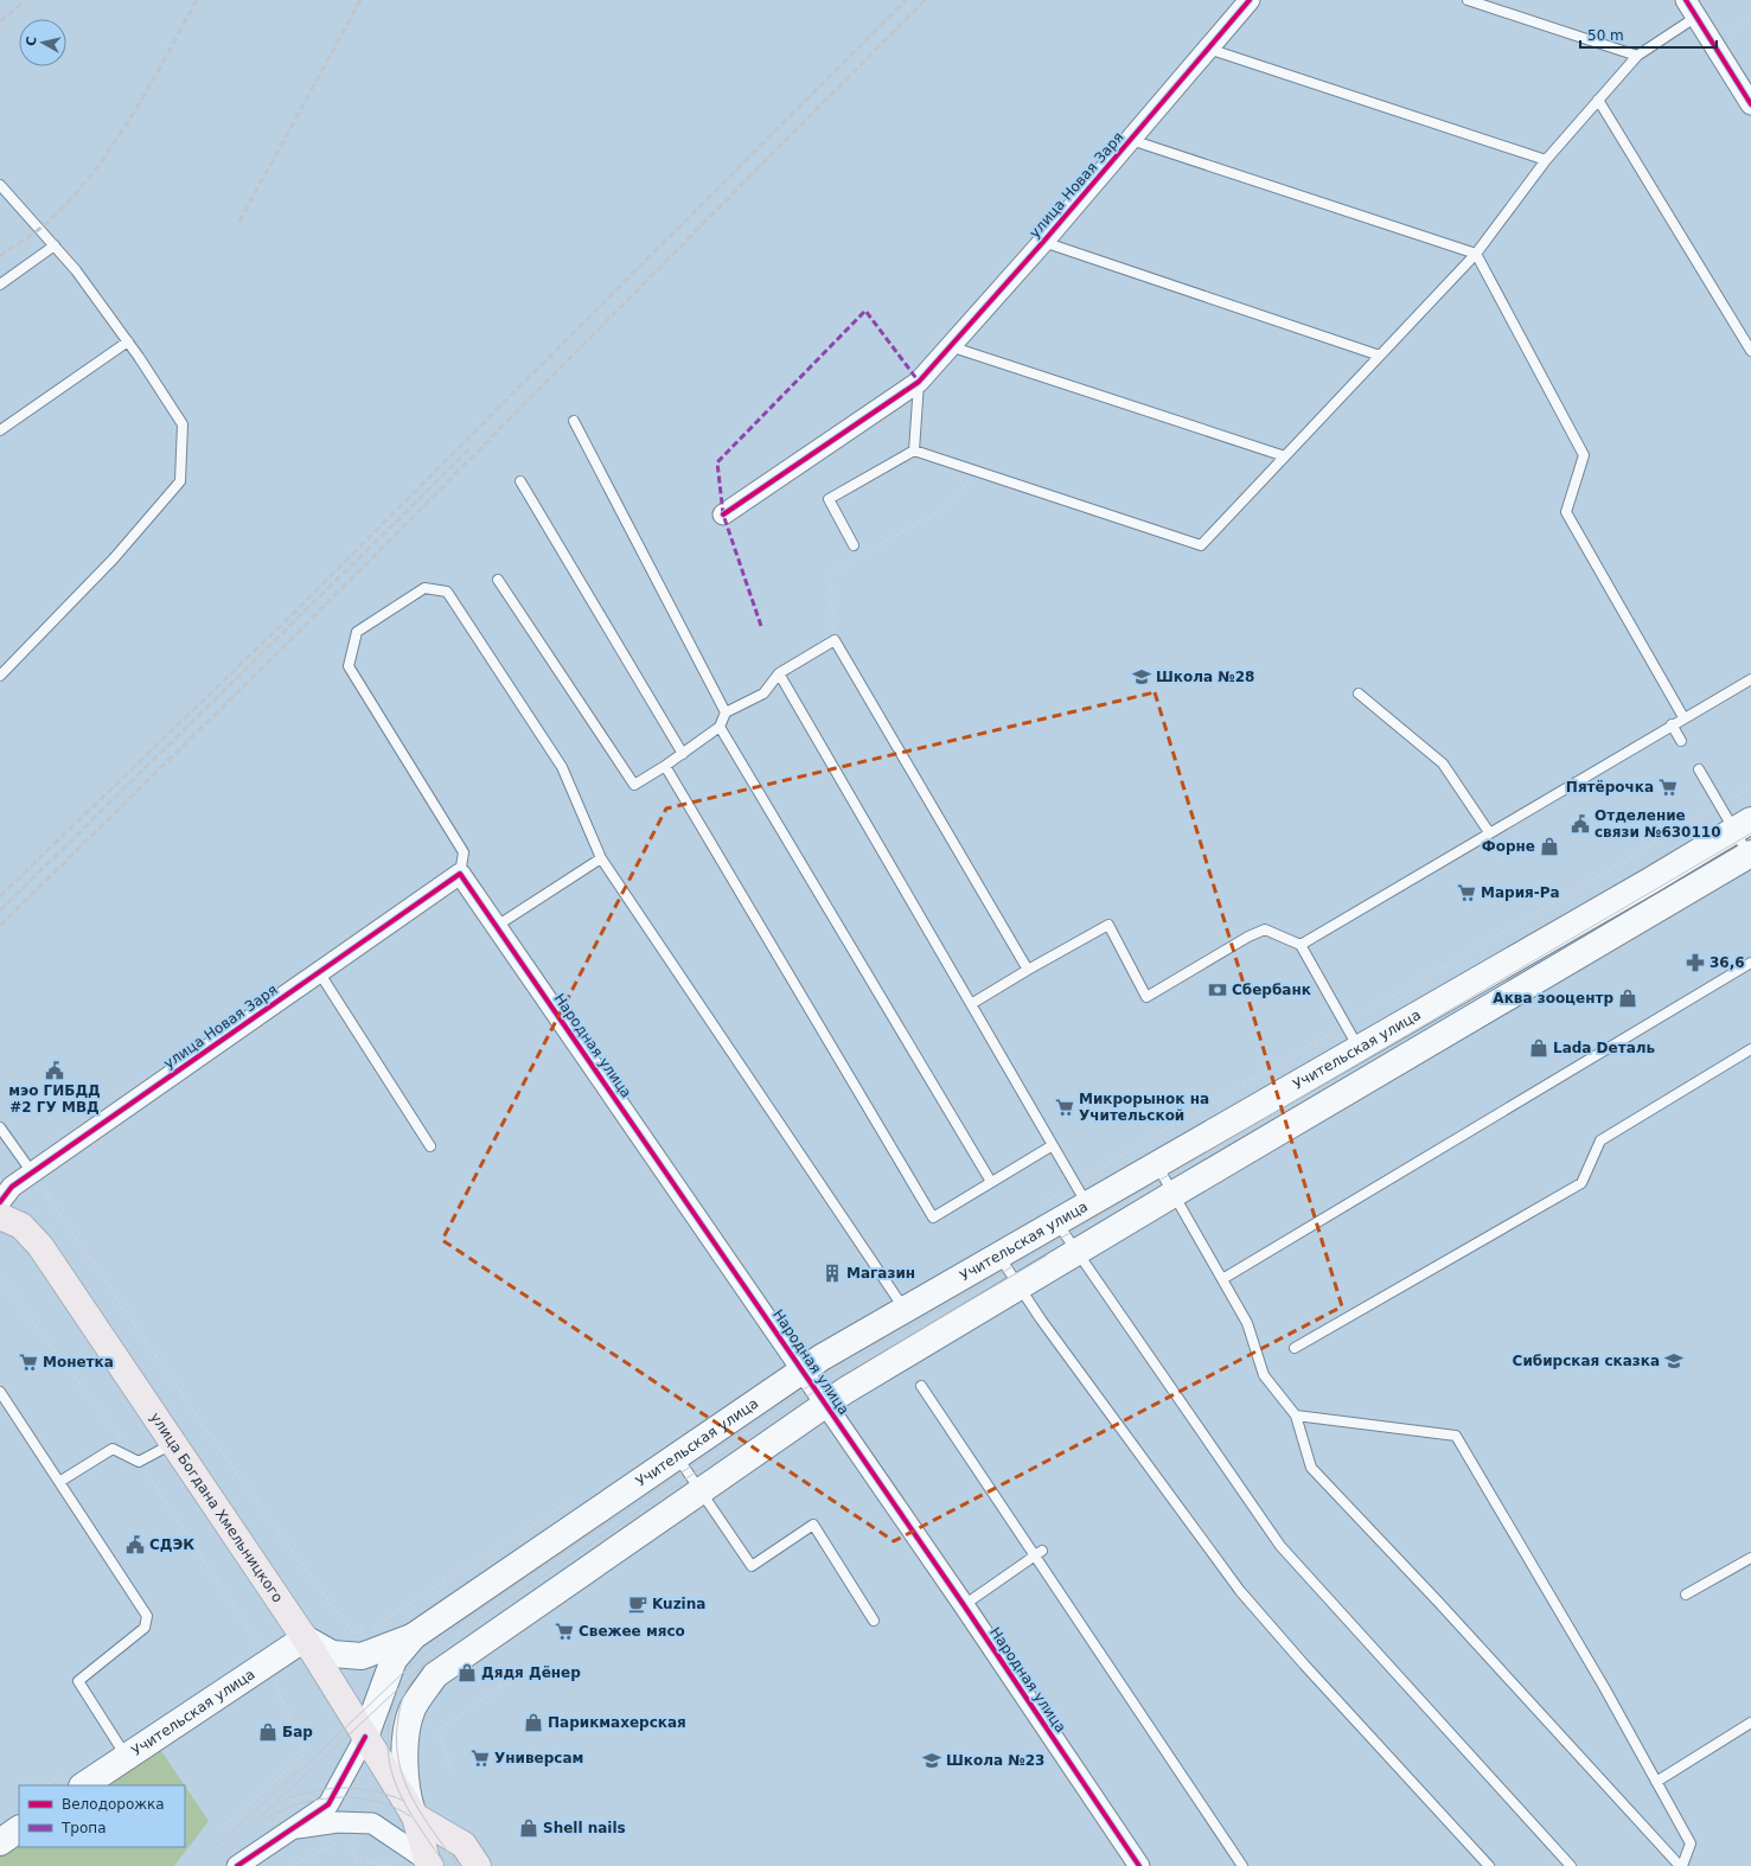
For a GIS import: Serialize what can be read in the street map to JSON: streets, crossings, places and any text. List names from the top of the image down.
{
  "streets": {
    "highway": ["улица Богдана Хмельницкого"],
    "main road": ["Учительская улица"],
    "street": ["улица Новая Заря", "Народная улица"]
  },
  "crossings": [
    ["улица Новая Заря", "Народная улица"],
    ["Народная улица", "Учительская улица"],
    ["Учительская улица", "улица Богдана Хмельницкого"]
  ],
  "places": {
    "school or university": ["Школа №28", "Сибирская сказка", "Школа №23"],
    "supermarket": [
      "Пятёрочка",
      "Мария-Ра",
      "Микрорынок на Учительской",
      "Монетка",
      "Свежее мясо",
      "Универсам"
    ],
    "public building": ["Отделение связи №630110", "мэо ГИБДД #2 ГУ МВД", "СДЭК"],
    "shop": [
      "Форне",
      "Аква зооцентр",
      "Lada Dеталь",
      "Дядя Дёнер",
      "Парикмахерская",
      "Бар",
      "Shell nails"
    ],
    "pharmacy": ["36,6"],
    "bank": ["Сбербанк"],
    "building": ["Магазин"],
    "cafe": ["Kuzina"]
  },
  "legend": ["Велодорожка", "Тропа"],
  "scale_bar": "50 m",
  "north": "left"
}
